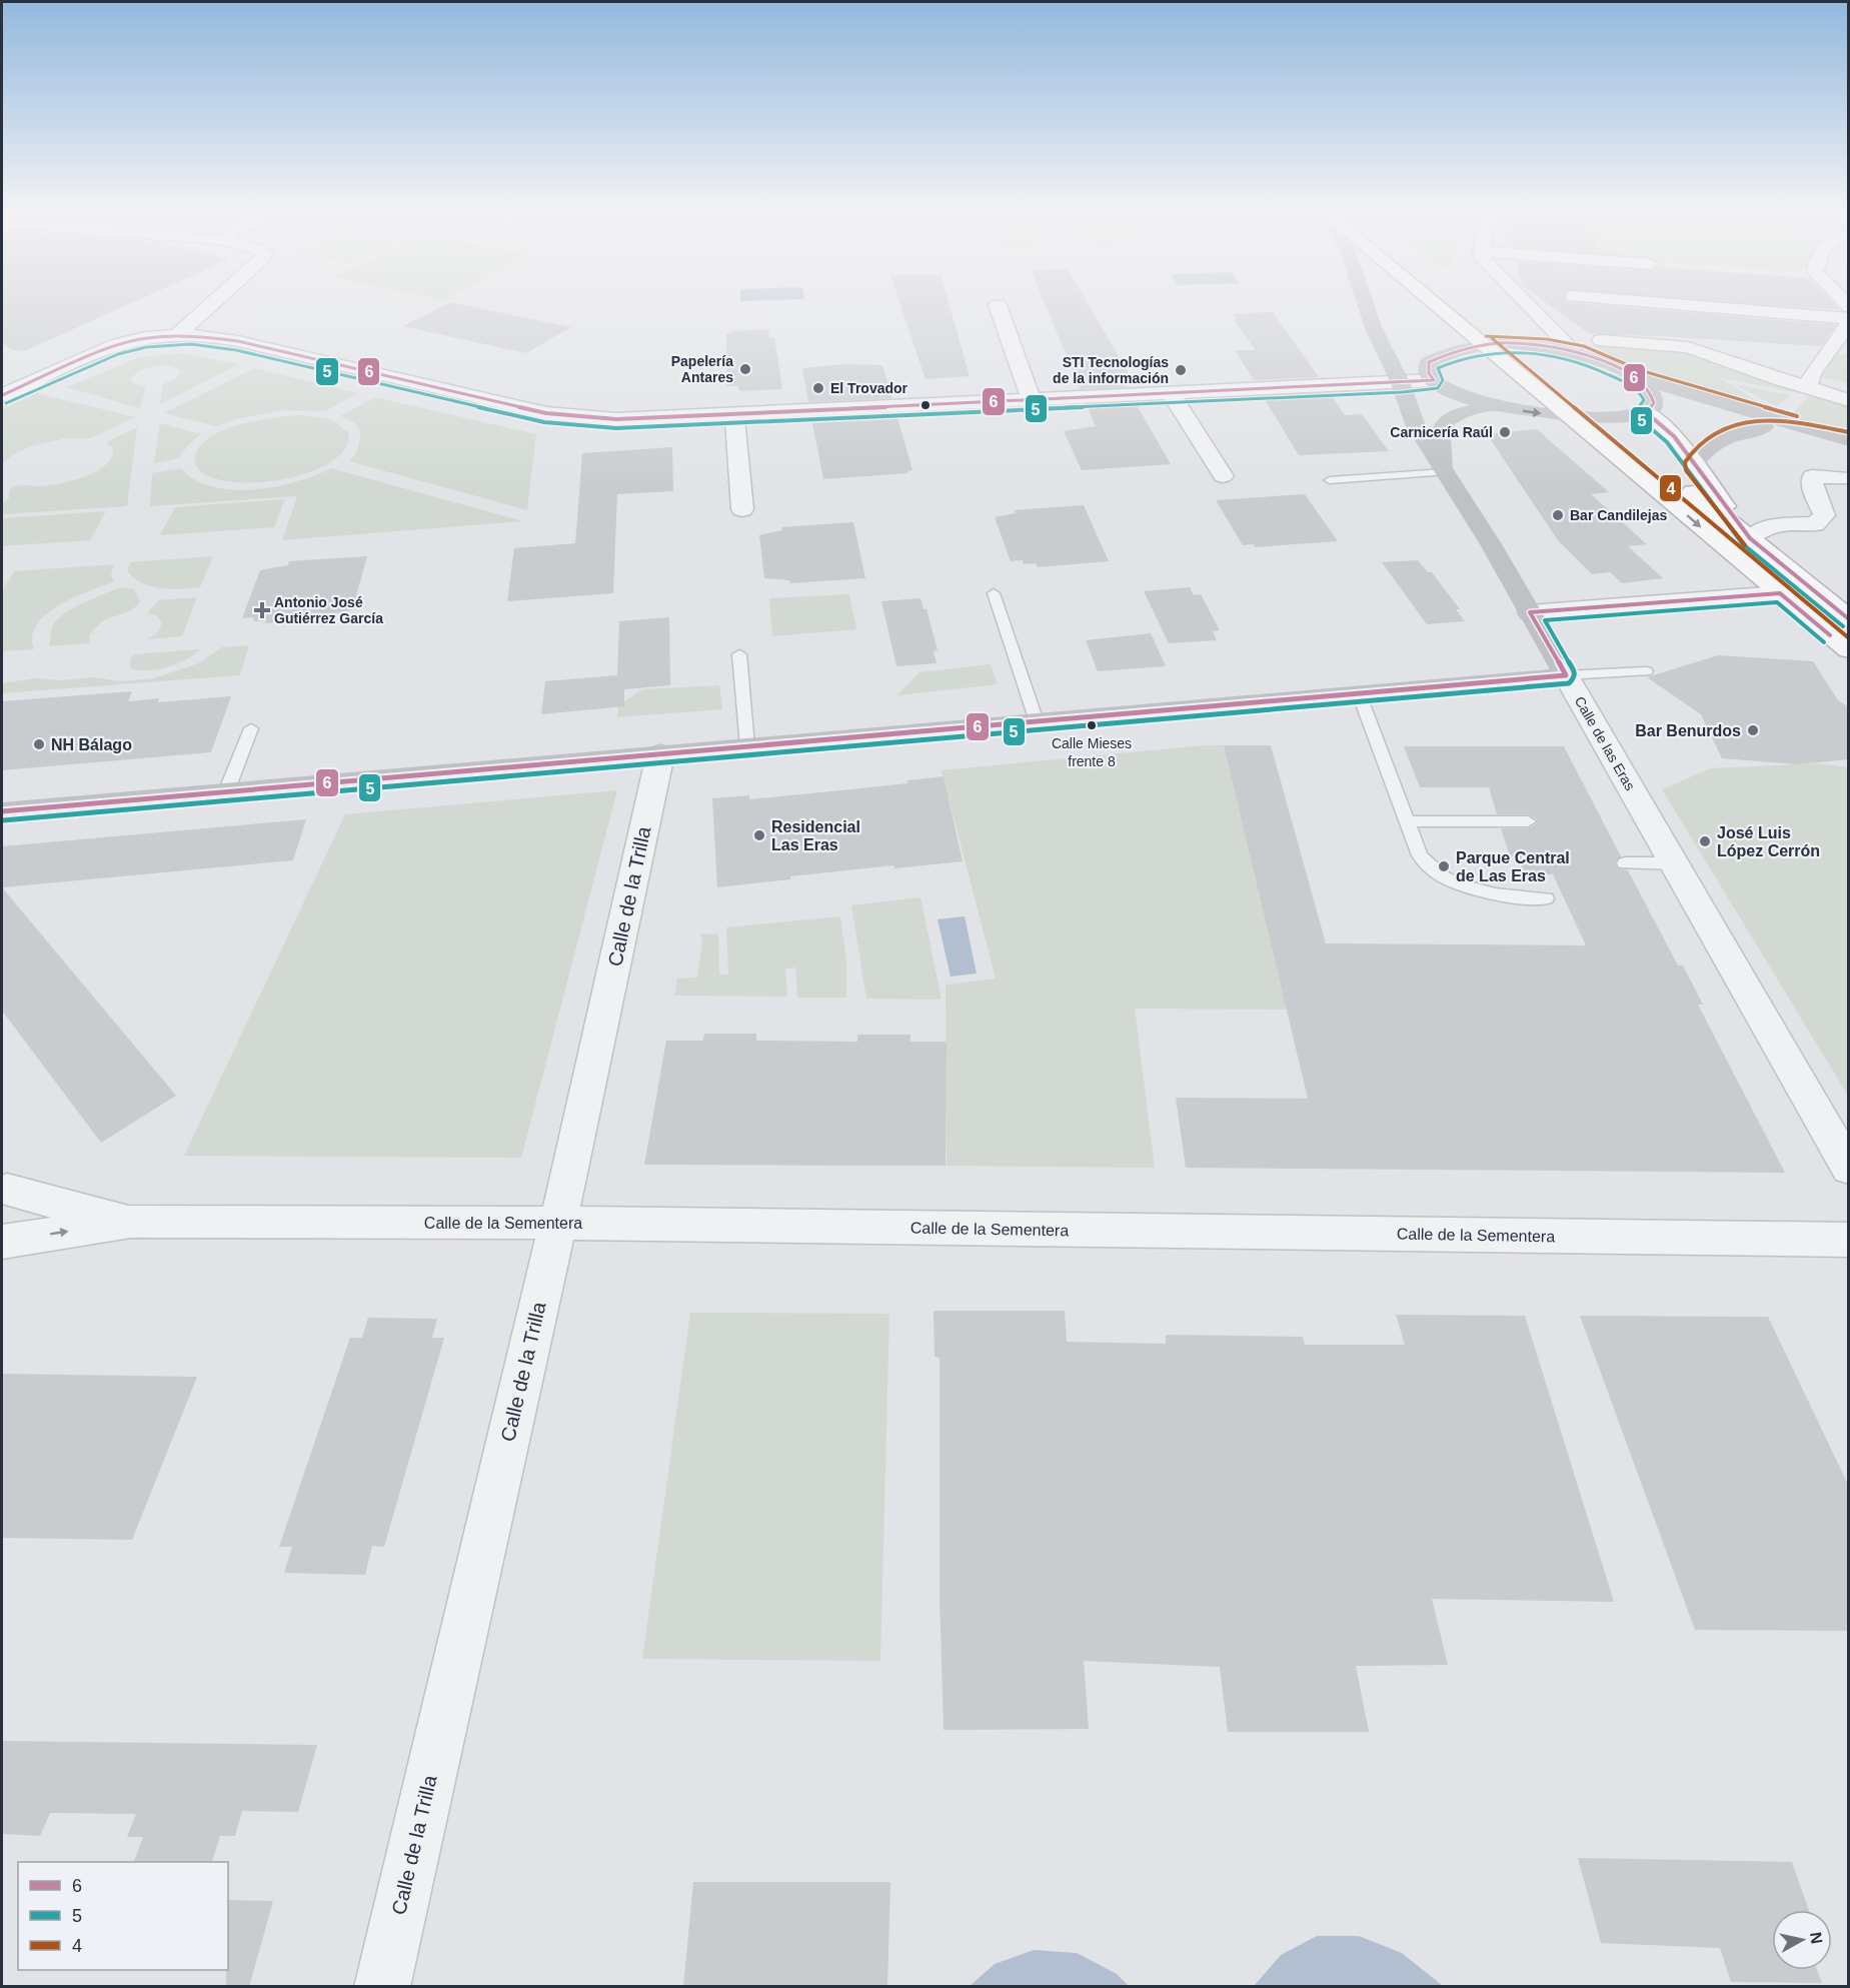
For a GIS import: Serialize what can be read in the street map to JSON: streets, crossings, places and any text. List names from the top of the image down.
{
  "streets": {
    "main road": ["Calle de las Eras"],
    "street": ["Calle de la Trilla", "Calle de la Sementera"]
  },
  "crossings": [
    ["Calle de la Trilla", "Calle de la Sementera"]
  ],
  "places": {
    "other": [
      "Papelería Antares",
      "STI Tecnologías de la información",
      "El Trovador",
      "Carnicería Raúl",
      "Bar Candilejas",
      "Calle Mieses frente 8",
      "Bar Benurdos",
      "NH Bálago",
      "Residencial Las Eras",
      "José Luis López Cerrón",
      "Parque Central de Las Eras"
    ],
    "health": ["Antonio José Gutiérrez García"]
  },
  "lines": ["transit line 6", "transit line 4", "transit line 5"],
  "legend": ["6", "5", "4"],
  "north": "right"
}
